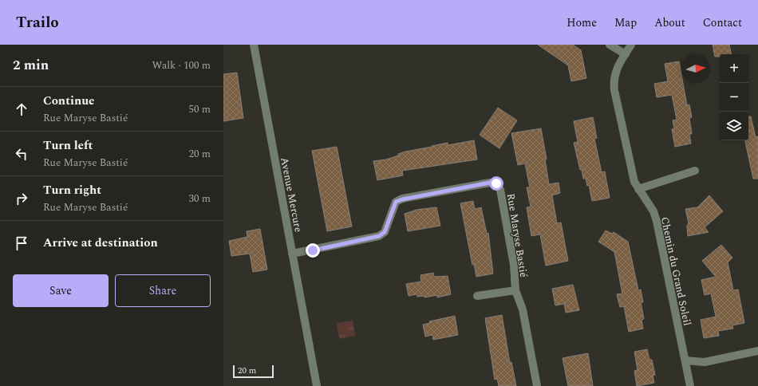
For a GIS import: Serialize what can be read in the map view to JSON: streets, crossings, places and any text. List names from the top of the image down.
{
  "streets": {
    "street": ["Avenue Mercure", "Rue Maryse Bastié", "Chemin du Grand Soleil"]
  },
  "crossings": [
    ["Avenue Mercure", "Rue Maryse Bastié"]
  ],
  "scale_bar": "20 m",
  "north": "right",
  "page": {
    "header": "Trailo",
    "nav": [
      "Home",
      "Map",
      "About",
      "Contact"
    ],
    "heading": ["2 min", "Walk · 100 m"],
    "map_buttons": ["+", "−"],
    "list": [
      ["Continue", "Rue Maryse Bastié", "50 m"],
      ["Turn left", "Rue Maryse Bastié", "20 m"],
      ["Turn right", "Rue Maryse Bastié", "30 m"],
      "Arrive at destination"
    ],
    "buttons": ["Save", "Share"],
    "scale": "20 m"
  }
}
